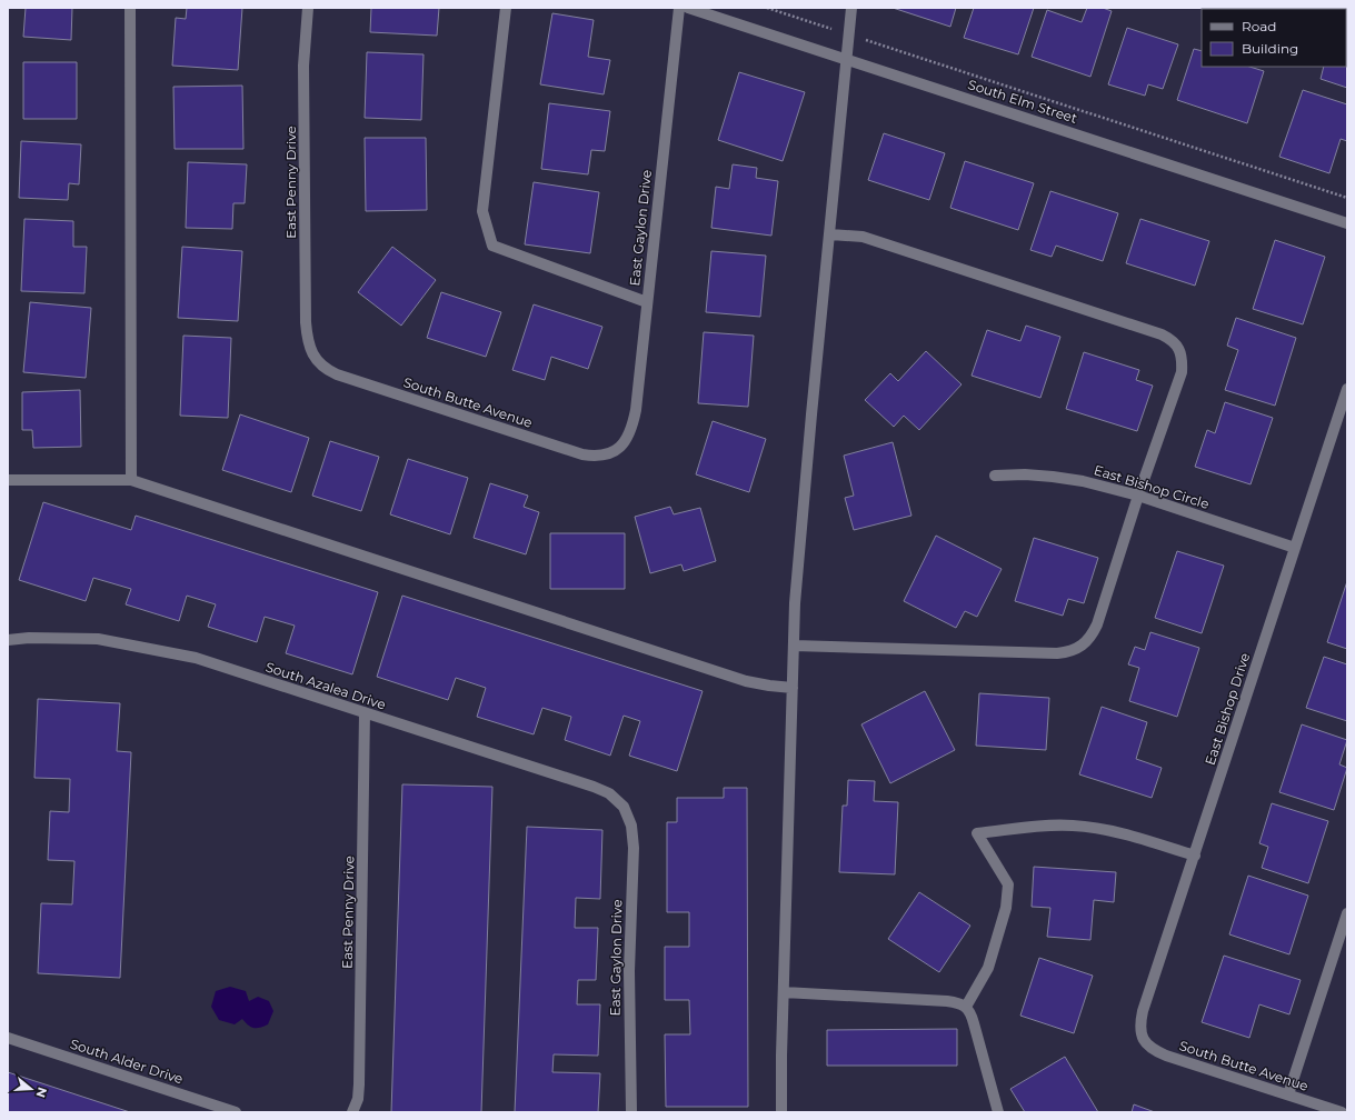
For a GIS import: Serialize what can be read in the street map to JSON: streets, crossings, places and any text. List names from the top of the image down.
{
  "streets": {
    "street": [
      "South Elm Street",
      "East Penny Drive",
      "East Gaylon Drive",
      "South Butte Avenue",
      "East Bishop Circle",
      "South Azalea Drive",
      "East Bishop Drive",
      "South Alder Drive"
    ]
  },
  "crossings": [
    ["East Penny Drive", "South Butte Avenue"],
    ["East Penny Drive", "South Azalea Drive"],
    ["East Gaylon Drive", "South Butte Avenue"],
    ["East Gaylon Drive", "South Azalea Drive"],
    ["South Butte Avenue", "East Bishop Drive"],
    ["East Bishop Circle", "East Bishop Drive"]
  ],
  "legend": ["Road", "Building"],
  "north": "right"
}
